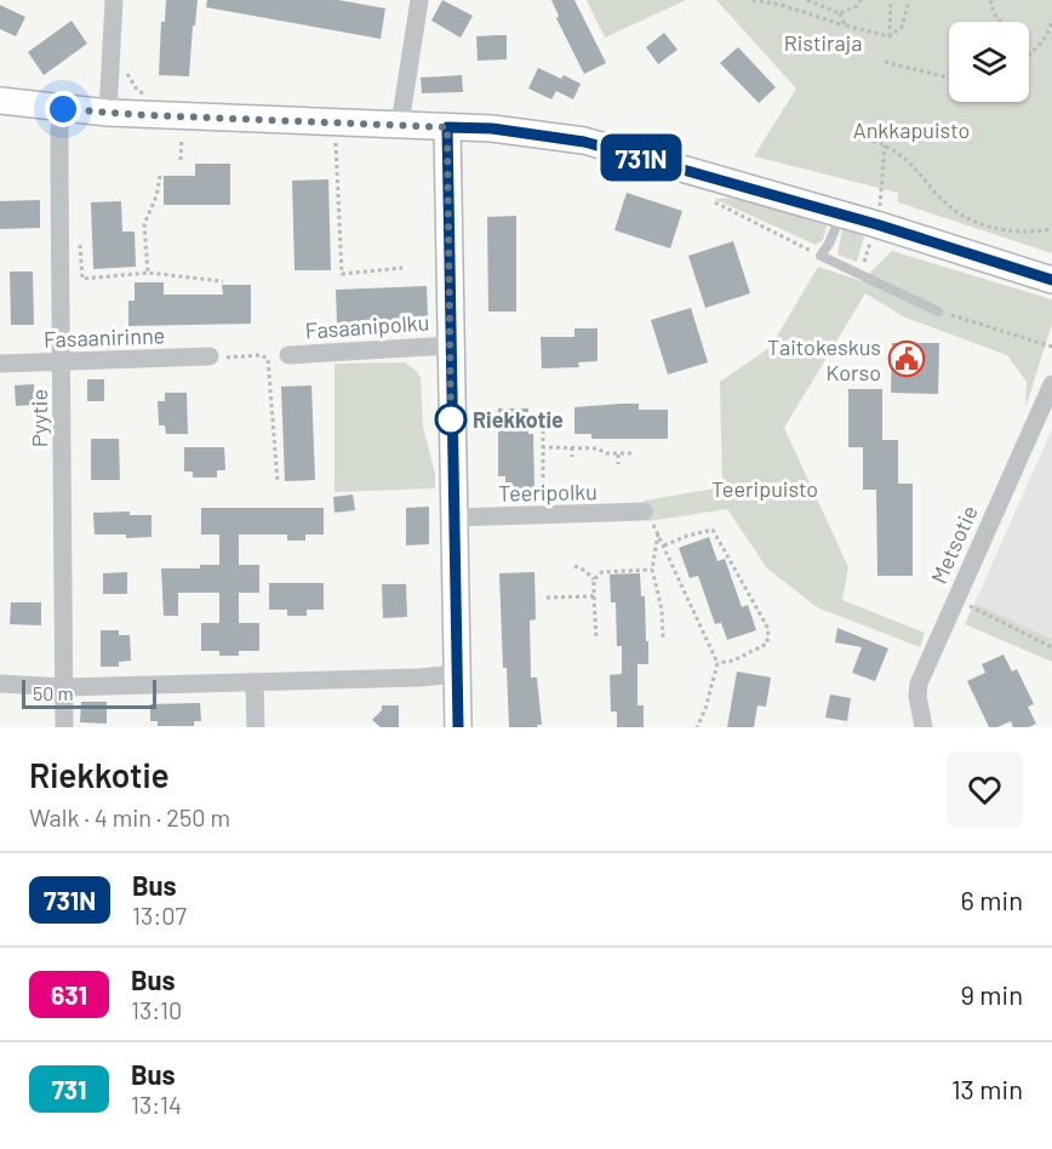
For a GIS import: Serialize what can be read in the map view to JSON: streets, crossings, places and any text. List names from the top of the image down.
{
  "streets": {
    "street": [
      "Fasaanipolku",
      "Fasaanirinne",
      "Pyytie",
      "Teeripolku",
      "Metsotie"
    ]
  },
  "crossings": [
    ["Fasaanirinne", "Pyytie"]
  ],
  "parks": ["Ristiraja", "Ankkapuisto", "Teeripuisto"],
  "places": {
    "public building": ["Taitokeskus Korso"],
    "other": ["Riekkotie"]
  },
  "lines": ["bus line 731N"],
  "scale_bar": "50 m",
  "page": {
    "on_map": "731N",
    "scale": "50 m",
    "heading": ["Riekkotie", "Walk · 4 min · 250 m"],
    "list": [
      {
        "mark": "731N",
        "name": "Bus",
        "note": "13:07",
        "value": "6 min"
      },
      {
        "mark": "631",
        "name": "Bus",
        "note": "13:10",
        "value": "9 min"
      },
      {
        "mark": "731",
        "name": "Bus",
        "note": "13:14",
        "value": "13 min"
      }
    ]
  }
}
